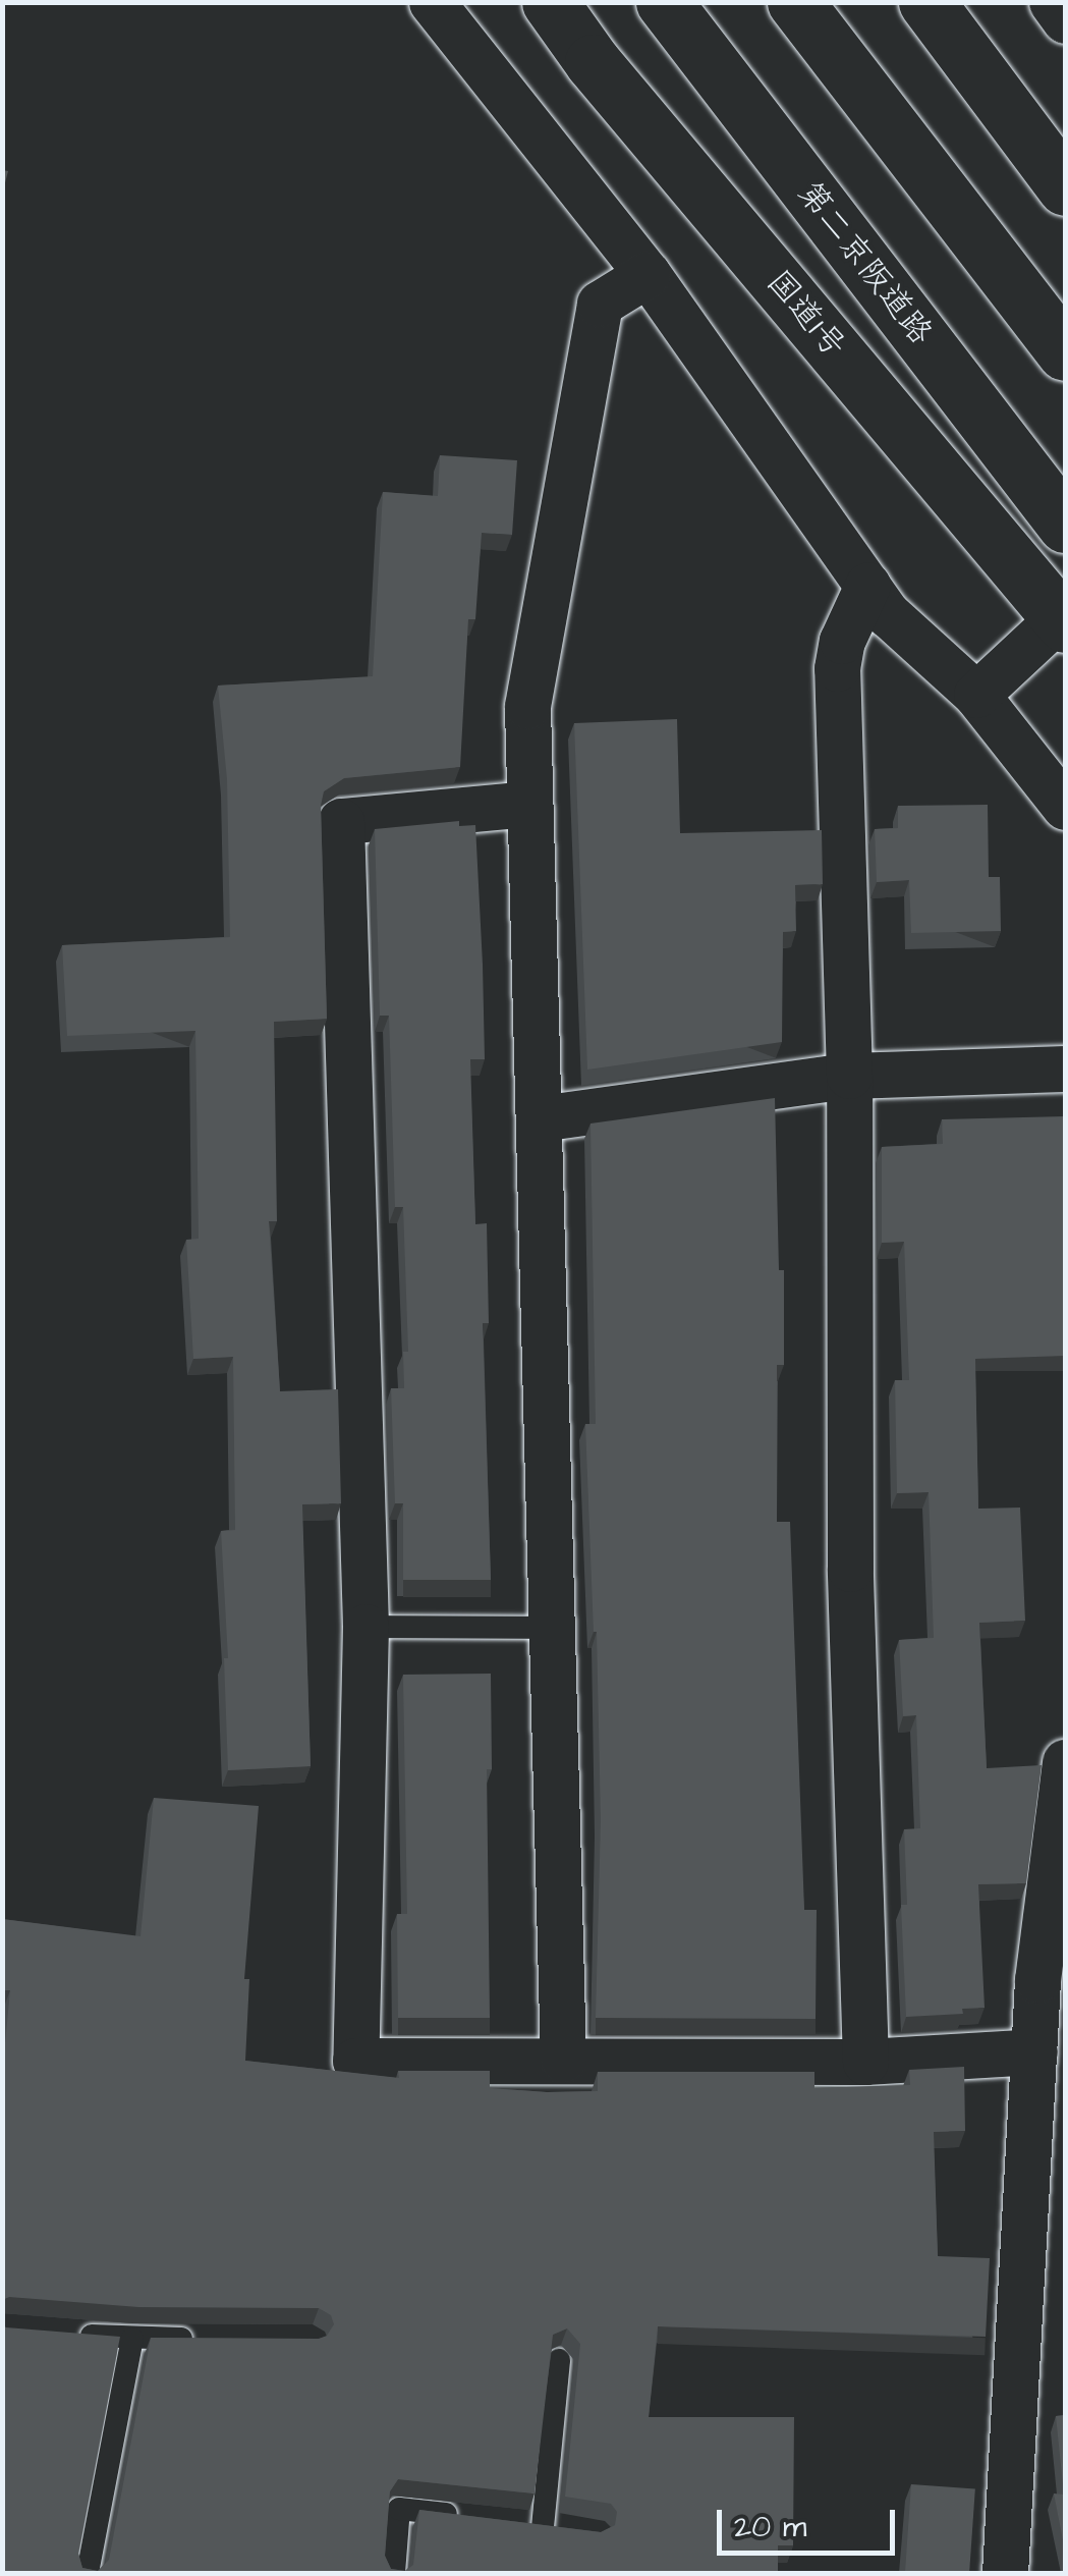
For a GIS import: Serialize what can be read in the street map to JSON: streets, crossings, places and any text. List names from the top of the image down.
{
  "streets": {
    "highway": ["第二京阪道路", "国道1号"]
  },
  "scale_bar": "20 m"
}
